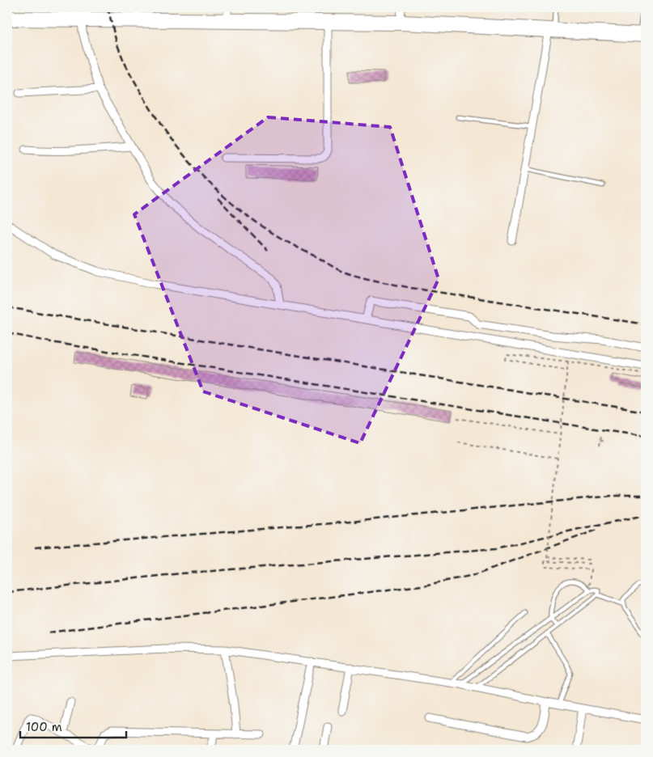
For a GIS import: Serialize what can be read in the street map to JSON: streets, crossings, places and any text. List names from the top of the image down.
{
  "scale_bar": "100 m"
}
